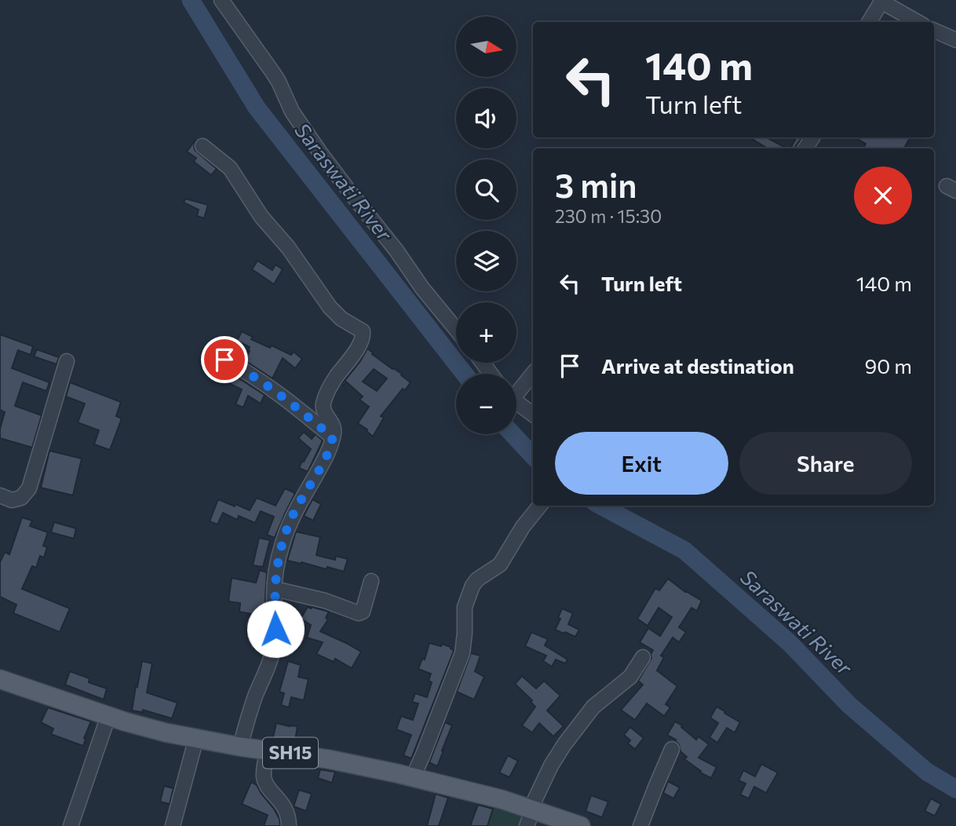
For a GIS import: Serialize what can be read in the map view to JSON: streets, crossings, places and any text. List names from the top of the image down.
{
  "streets": {
    "main road": ["SH15"]
  },
  "water": ["Saraswati River"],
  "north": "right",
  "page": {
    "map_buttons": ["+", "−"],
    "turn": ["140 m", "Turn left"],
    "heading": ["3 min", "230 m · 15:30"],
    "list": [
      {
        "name": "Turn left",
        "value": "140 m"
      },
      {
        "name": "Arrive at destination",
        "value": "90 m"
      }
    ],
    "buttons": ["Exit", "Share"]
  }
}
